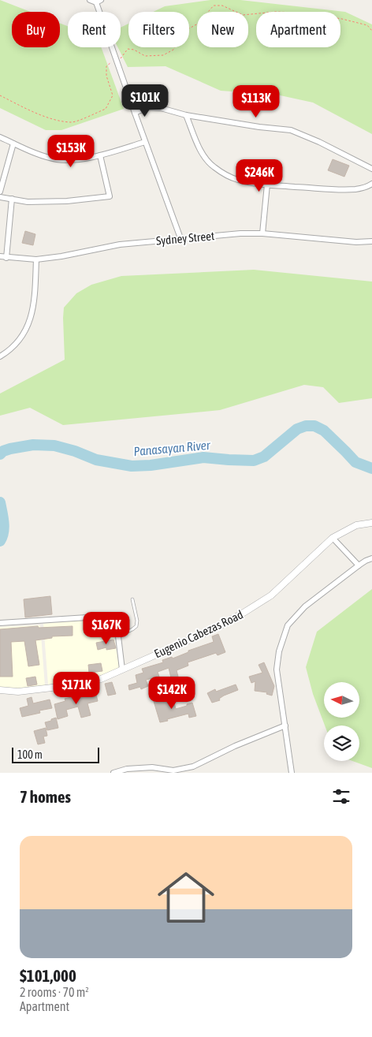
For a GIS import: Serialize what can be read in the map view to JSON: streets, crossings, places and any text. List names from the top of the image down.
{
  "streets": {
    "street": ["Sydney Street", "Eugenio Cabezas Road"]
  },
  "water": ["Panasayan River"],
  "scale_bar": "100 m",
  "north": "left",
  "page": {
    "chip": [
      "Buy",
      "Rent",
      "Filters",
      "New",
      "Apartment"
    ],
    "price": [
      "$101K",
      "$113K",
      "$153K",
      "$246K",
      "$167K",
      "$171K",
      "$142K"
    ],
    "scale": "100 m",
    "heading": "7 homes",
    "list": [
      {
        "name": "$101,000",
        "note": "2 rooms · 70 m² · Apartment"
      }
    ]
  }
}
